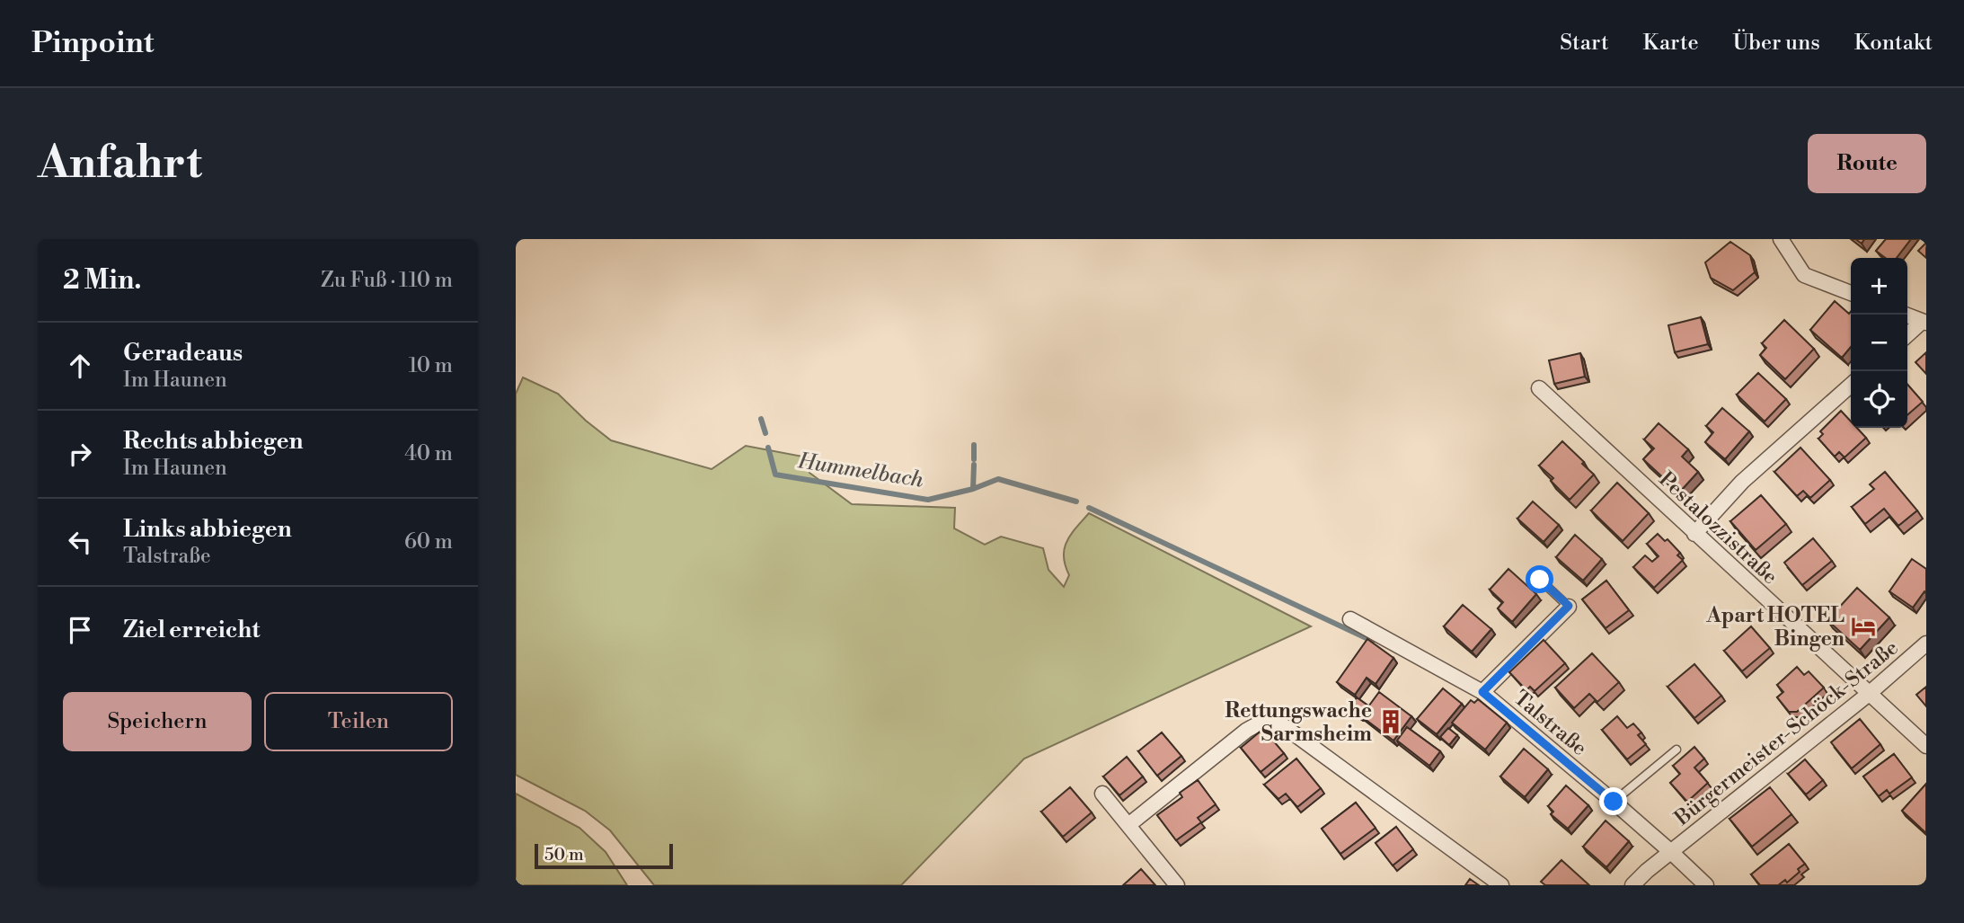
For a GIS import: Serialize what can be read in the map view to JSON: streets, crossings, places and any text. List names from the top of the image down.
{
  "streets": {
    "street": ["Pestalozzistraße", "Talstraße", "Bürgermeister-Schöck-Straße"]
  },
  "crossings": [
    ["Pestalozzistraße", "Bürgermeister-Schöck-Straße"],
    ["Talstraße", "Bürgermeister-Schöck-Straße"]
  ],
  "water": ["Hummelbach"],
  "places": {
    "hotel": ["Apart HOTEL Bingen"],
    "building": ["Rettungswache Sarmsheim"]
  },
  "scale_bar": "50 m",
  "page": {
    "header": "Pinpoint",
    "nav": [
      "Start",
      "Karte",
      "Über uns",
      "Kontakt"
    ],
    "buttons": [
      "Route",
      ["Speichern", "Teilen"]
    ],
    "title": "Anfahrt",
    "heading": ["2 Min.", "Zu Fuß · 110 m"],
    "map_buttons": ["+", "−"],
    "list": [
      ["Geradeaus", "Im Haunen", "10 m"],
      ["Rechts abbiegen", "Im Haunen", "40 m"],
      ["Links abbiegen", "Talstraße", "60 m"],
      "Ziel erreicht"
    ],
    "scale": "50 m"
  }
}
